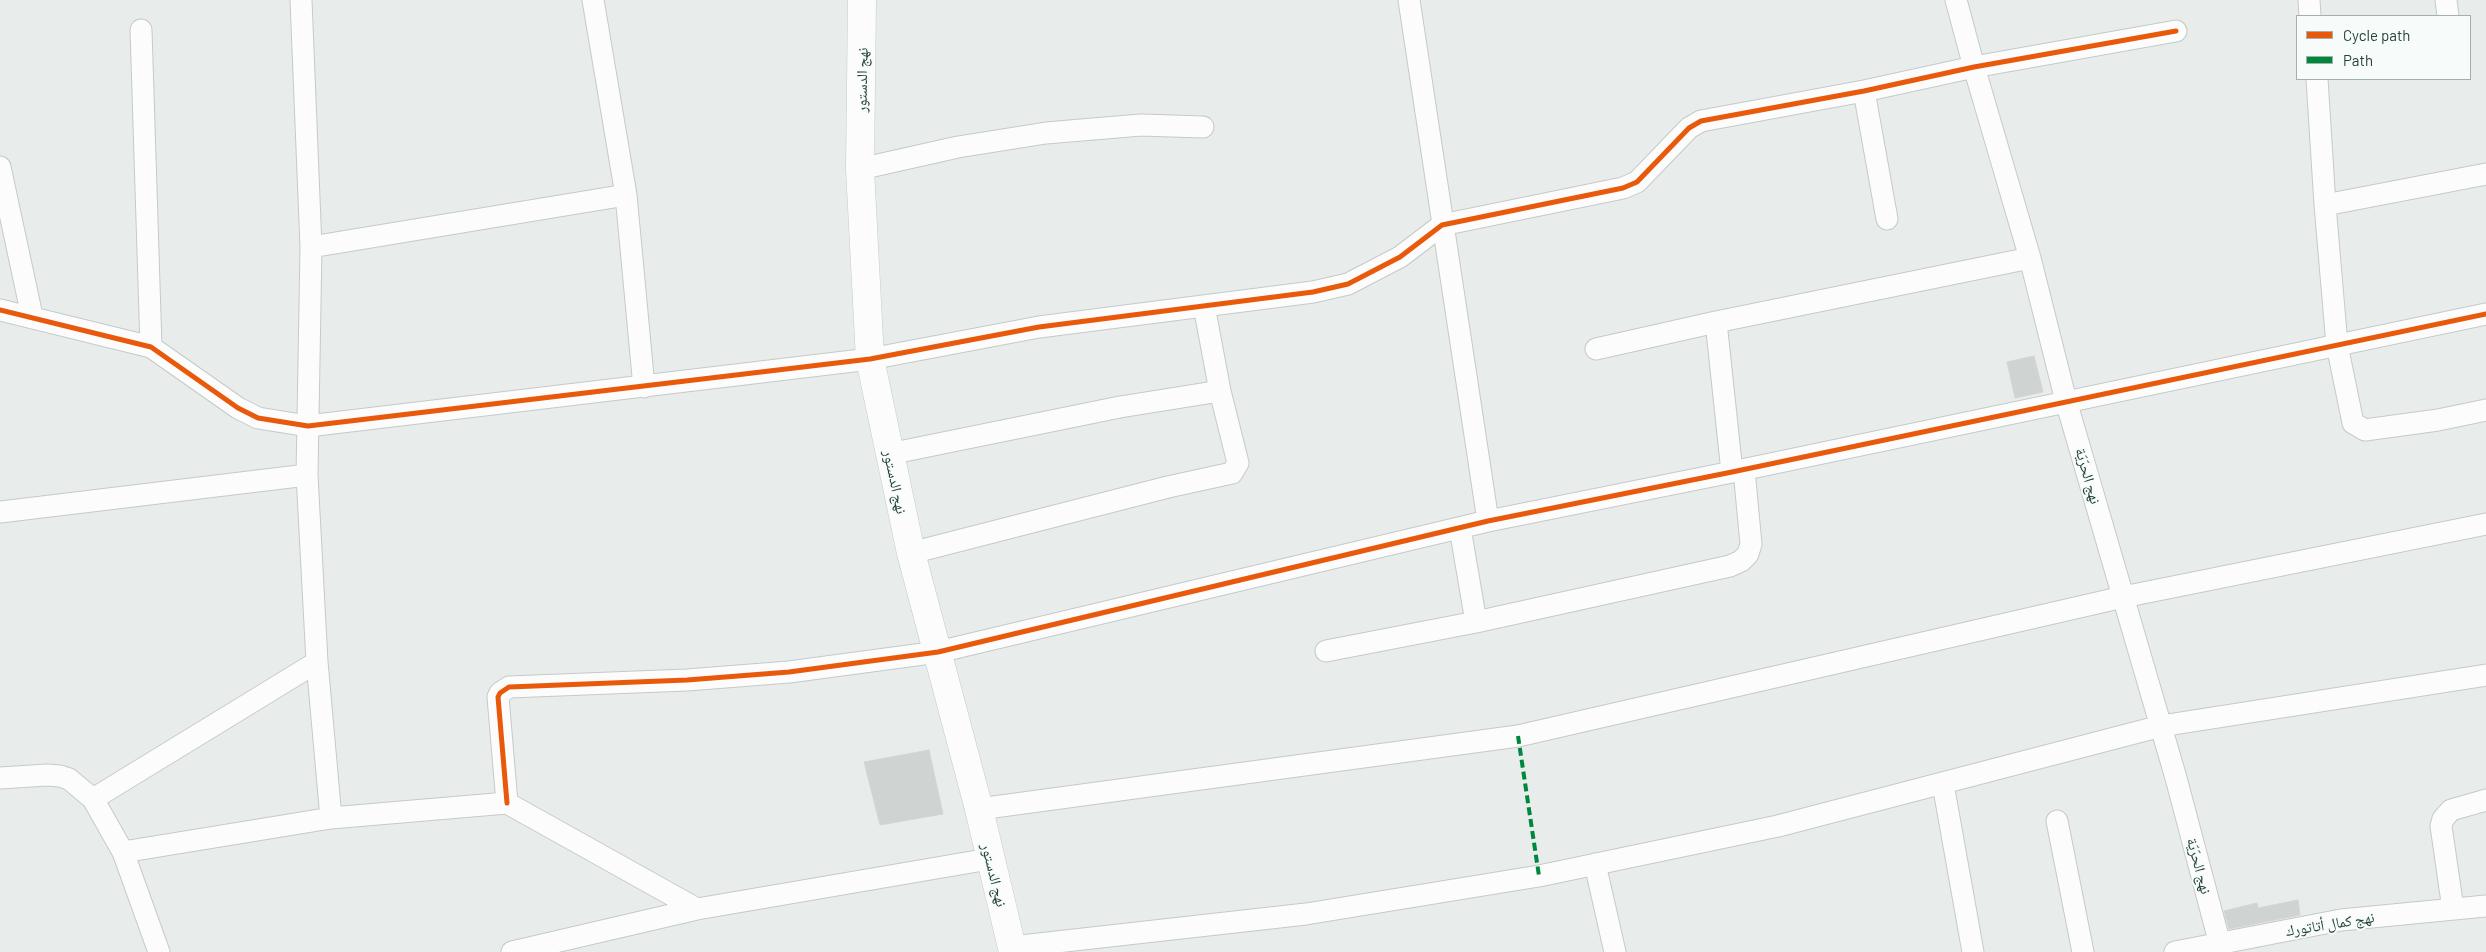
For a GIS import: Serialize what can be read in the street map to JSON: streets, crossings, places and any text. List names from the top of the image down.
{
  "streets": {
    "street": ["نهج الدستور", "نهج الحرّيّة", "نهج كمال أتاتورك"]
  },
  "crossings": [
    ["نهج الحرّيّة", "نهج كمال أتاتورك"]
  ],
  "legend": ["Cycle path", "Path"]
}
